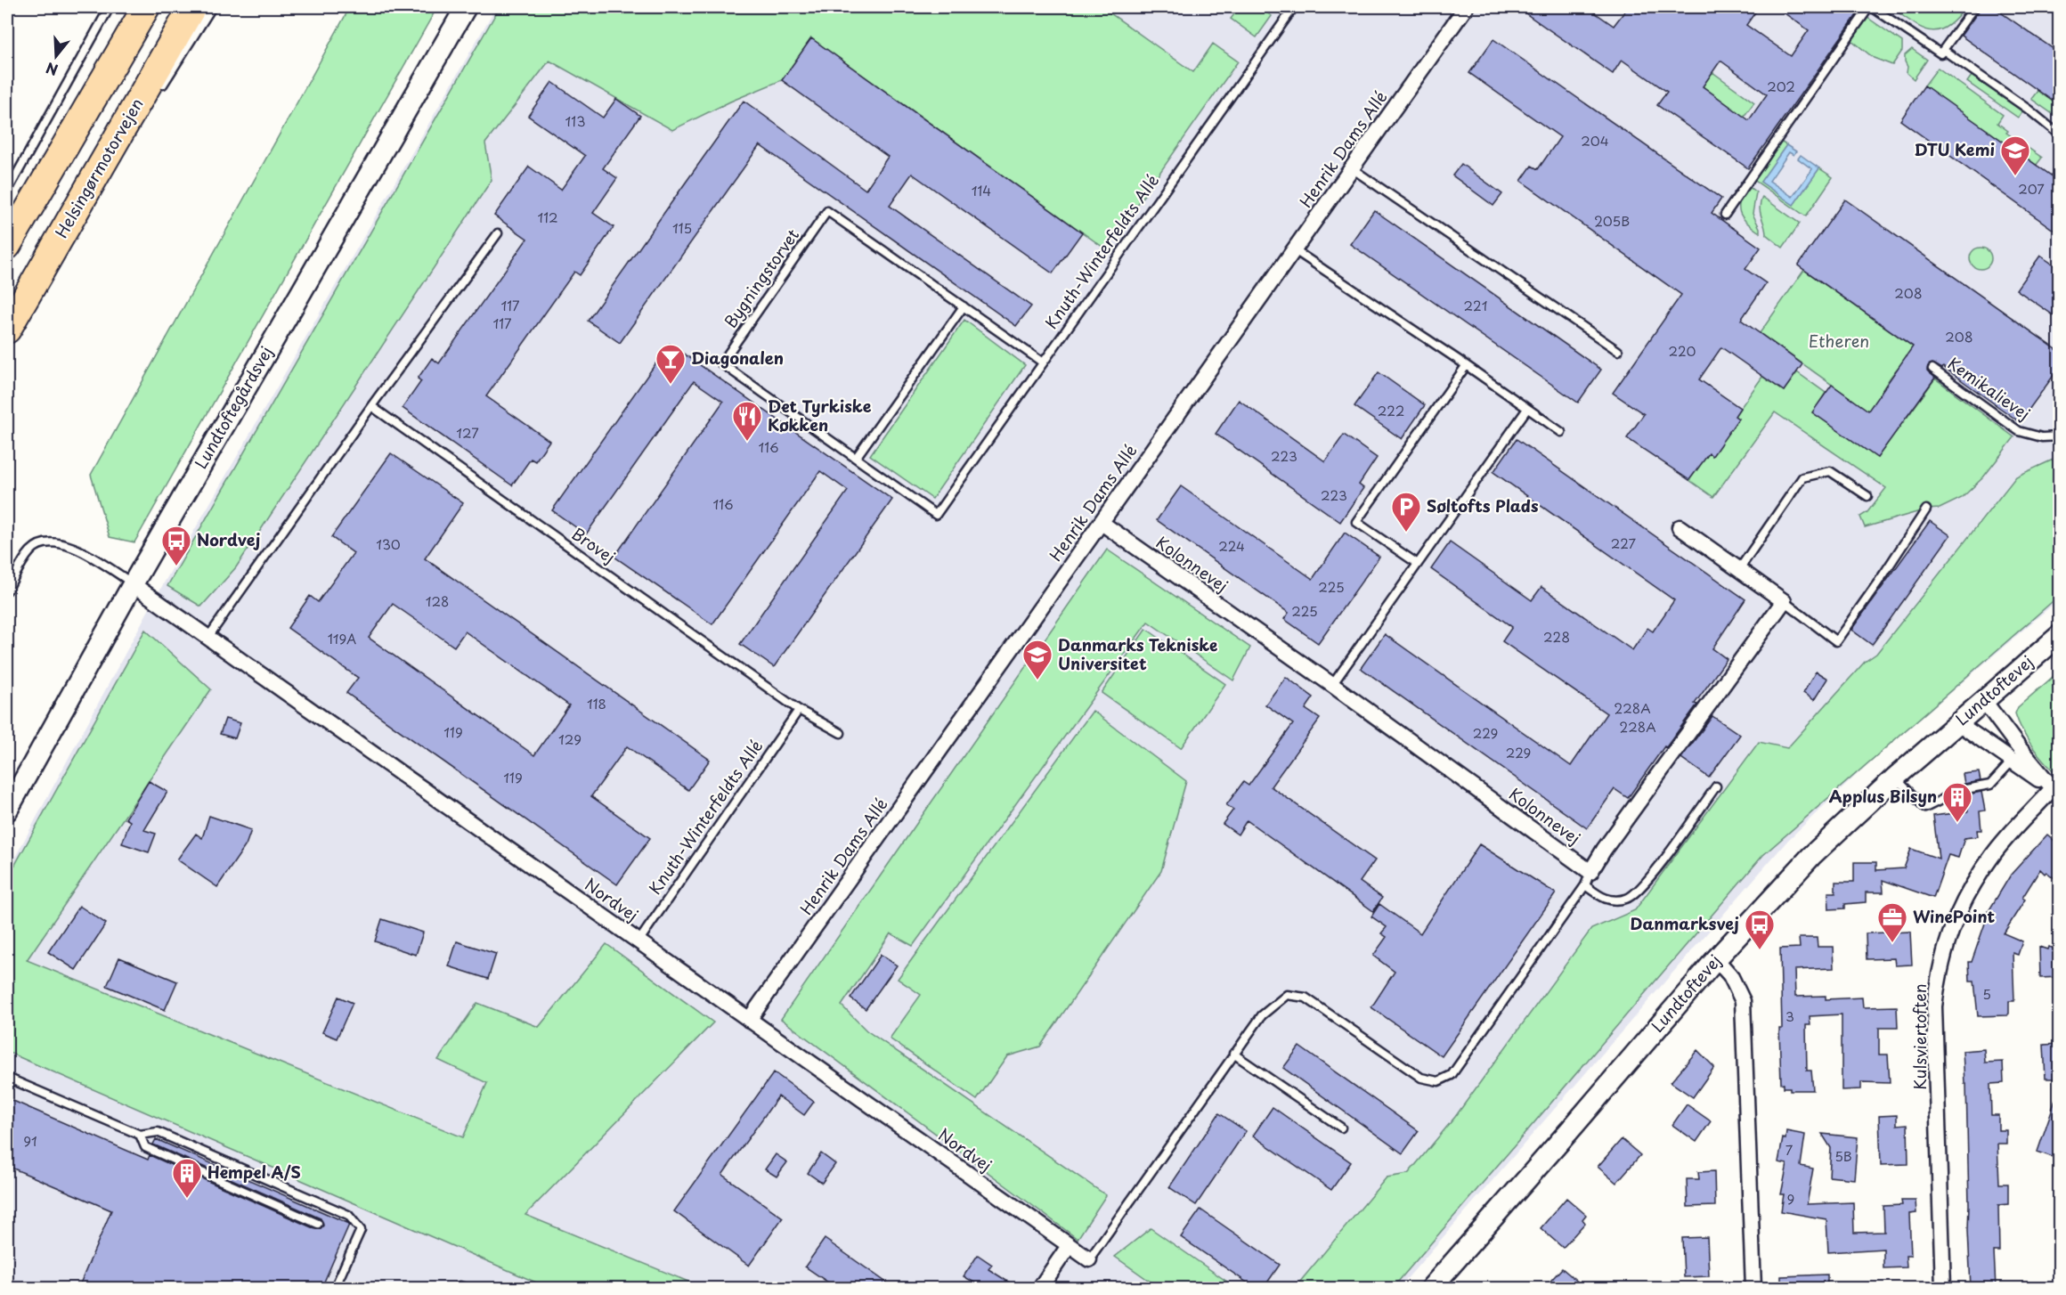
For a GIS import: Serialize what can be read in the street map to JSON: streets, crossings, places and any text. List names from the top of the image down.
{
  "streets": {
    "highway": ["Helsingørmotorvejen"],
    "street": [
      "Henrik Dams Allé",
      "Lundtoftegårdsvej",
      "Kolonnevej",
      "Lundtoftevej",
      "Nordvej",
      "Kulsviertoften"
    ],
    "lane": [
      "Knuth-Winterfeldts Allé",
      "Bygningstorvet",
      "Kemikalievej",
      "Brovej"
    ]
  },
  "crossings": [
    ["Henrik Dams Allé", "Kolonnevej"],
    ["Henrik Dams Allé", "Nordvej"],
    ["Knuth-Winterfeldts Allé", "Bygningstorvet"],
    ["Knuth-Winterfeldts Allé", "Brovej"],
    ["Knuth-Winterfeldts Allé", "Nordvej"],
    ["Lundtoftegårdsvej", "Nordvej"]
  ],
  "parks": ["Etheren"],
  "places": {
    "school or university": ["DTU Kemi", "Danmarks Tekniske Universitet"],
    "bar": ["Diagonalen"],
    "restaurant": ["Det Tyrkiske Køkken"],
    "parking": ["Søltofts Plads"],
    "bus stop": ["Nordvej", "Danmarksvej"],
    "building": ["Applus Bilsyn", "Hempel A/S"],
    "office": ["WinePoint"]
  },
  "house_numbers": [
    "202",
    "113",
    "204",
    "207",
    "114",
    "112",
    "205B",
    "115",
    "208",
    "117",
    "221",
    "117",
    "208",
    "220",
    "222",
    "127",
    "116",
    "223",
    "223",
    "116",
    "227",
    "130",
    "224",
    "225",
    "128",
    "225",
    "228",
    "119A",
    "118",
    "228A",
    "228A",
    "119",
    "229",
    "129",
    "229",
    "119",
    "5",
    "3",
    "91",
    "7",
    "5B",
    "9"
  ],
  "north": "bottom"
}
